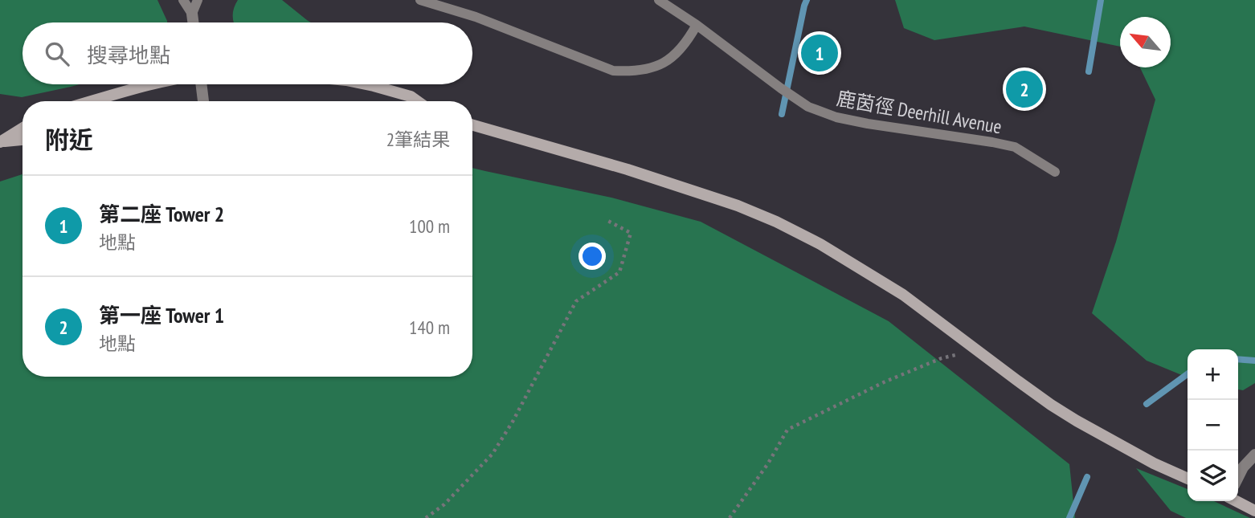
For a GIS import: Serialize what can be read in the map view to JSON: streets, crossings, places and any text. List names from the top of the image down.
{
  "streets": {
    "lane": ["鹿茵徑 Deerhill Avenue"]
  },
  "north": "top left",
  "page": {
    "search": "搜尋地點",
    "pins": ["1", "2"],
    "heading": ["附近", "2筆結果"],
    "list": [
      {
        "mark": "1",
        "name": "第二座 Tower 2",
        "note": "地點",
        "value": "100 m"
      },
      {
        "mark": "2",
        "name": "第一座 Tower 1",
        "note": "地點",
        "value": "140 m"
      }
    ],
    "map_buttons": ["+", "−"]
  }
}
